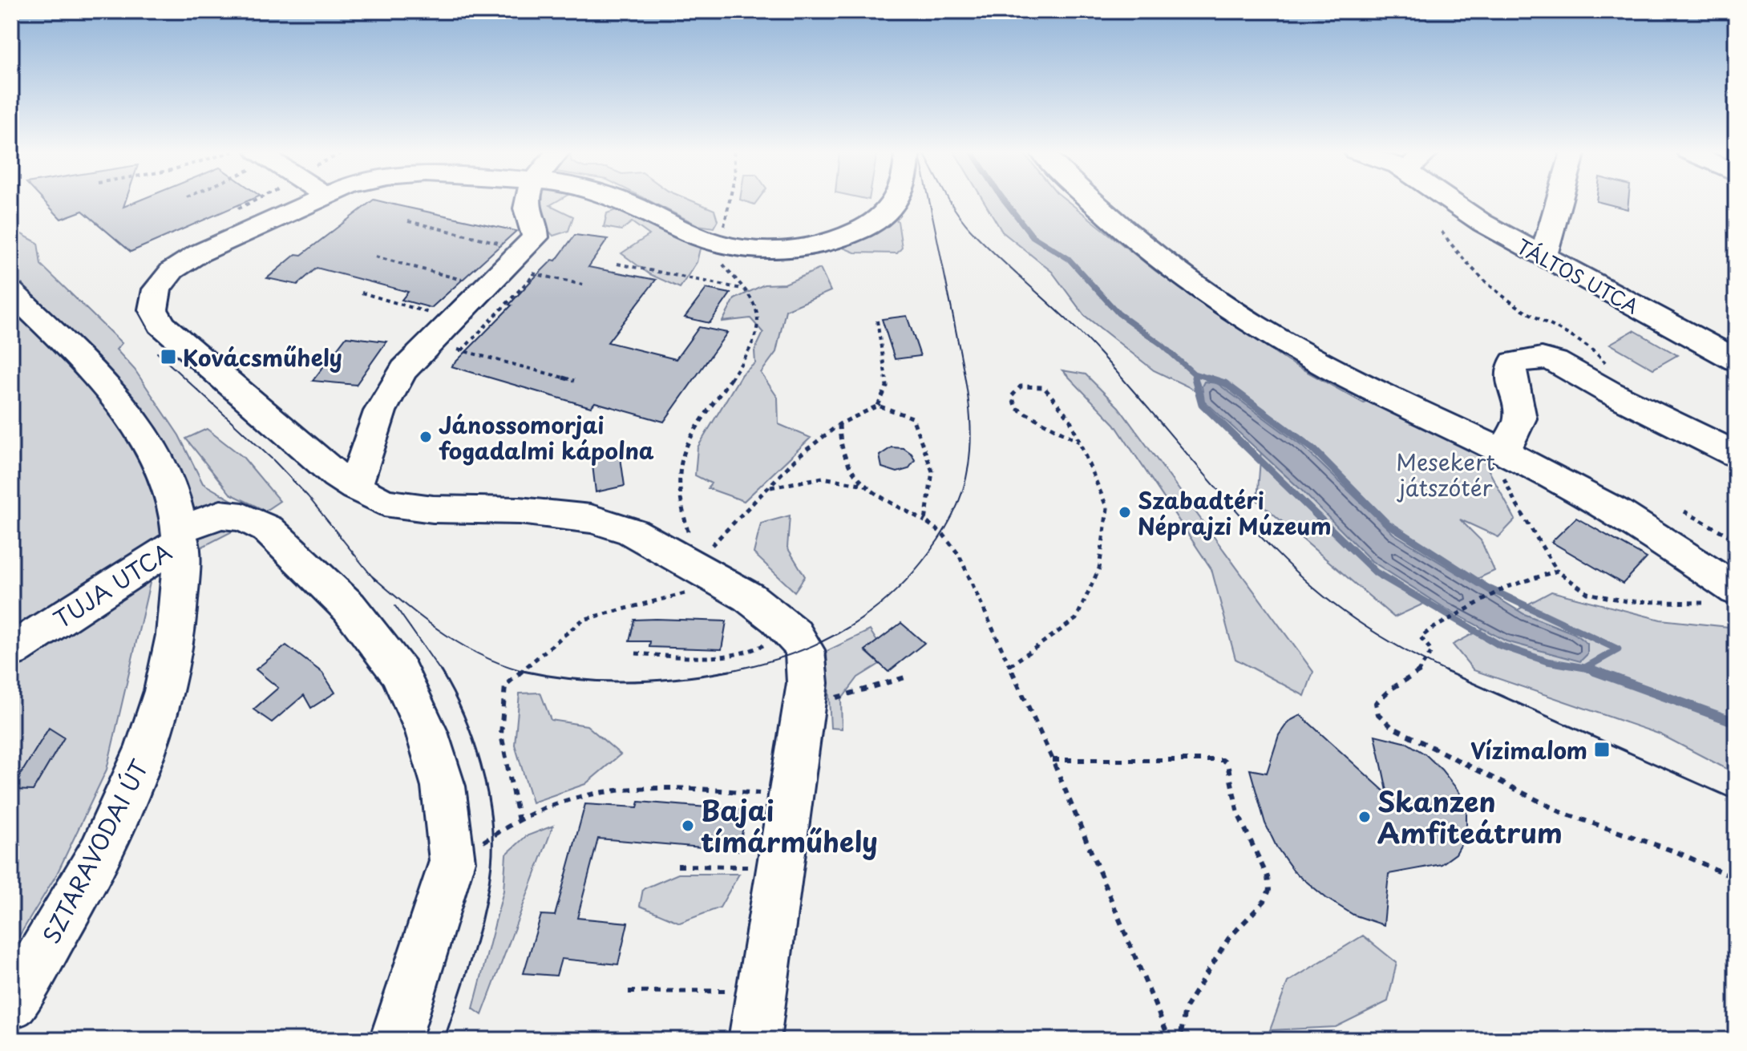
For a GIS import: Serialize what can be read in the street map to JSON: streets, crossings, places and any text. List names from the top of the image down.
{
  "streets": {
    "street": ["TÁLTOS UTCA", "TUJA UTCA", "SZTARAVODAI ÚT"]
  },
  "crossings": [
    ["TUJA UTCA", "SZTARAVODAI ÚT"]
  ],
  "parks": ["Mesekert játszótér"],
  "places": {
    "transit": ["Kovácsműhely", "Vízimalom"],
    "other": [
      "Jánossomorjai fogadalmi kápolna",
      "Szabadtéri Néprajzi Múzeum",
      "Skanzen Amfiteátrum",
      "Bajai tímárműhely"
    ]
  }
}
